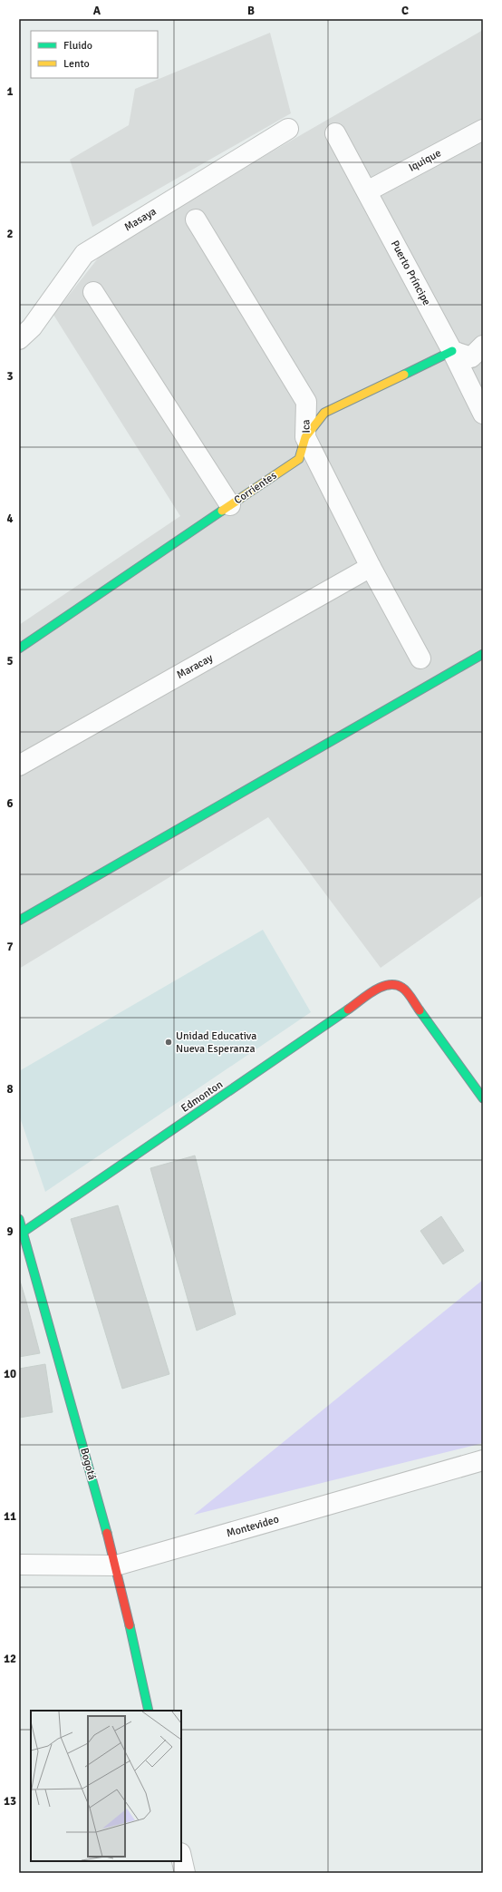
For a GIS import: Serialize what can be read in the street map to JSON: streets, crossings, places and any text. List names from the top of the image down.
{
  "streets": {
    "street": [
      "Iquique",
      "Masaya",
      "Puerto Príncipe",
      "Ica",
      "Corrientes",
      "Maracay",
      "Edmonton",
      "Bogotá",
      "Montevideo"
    ]
  },
  "crossings": [
    ["Iquique", "Puerto Príncipe"],
    ["Puerto Príncipe", "Corrientes"],
    ["Ica", "Corrientes"],
    ["Ica", "Maracay"],
    ["Edmonton", "Bogotá"],
    ["Bogotá", "Montevideo"]
  ],
  "places": ["Unidad Educativa Nueva Esperanza"],
  "legend": ["Fluido", "Lento"],
  "grid": {
    "columns": ["A", "B", "C"],
    "rows": [
      "1",
      "2",
      "3",
      "4",
      "5",
      "6",
      "7",
      "8",
      "9",
      "10",
      "11",
      "12",
      "13"
    ]
  }
}
